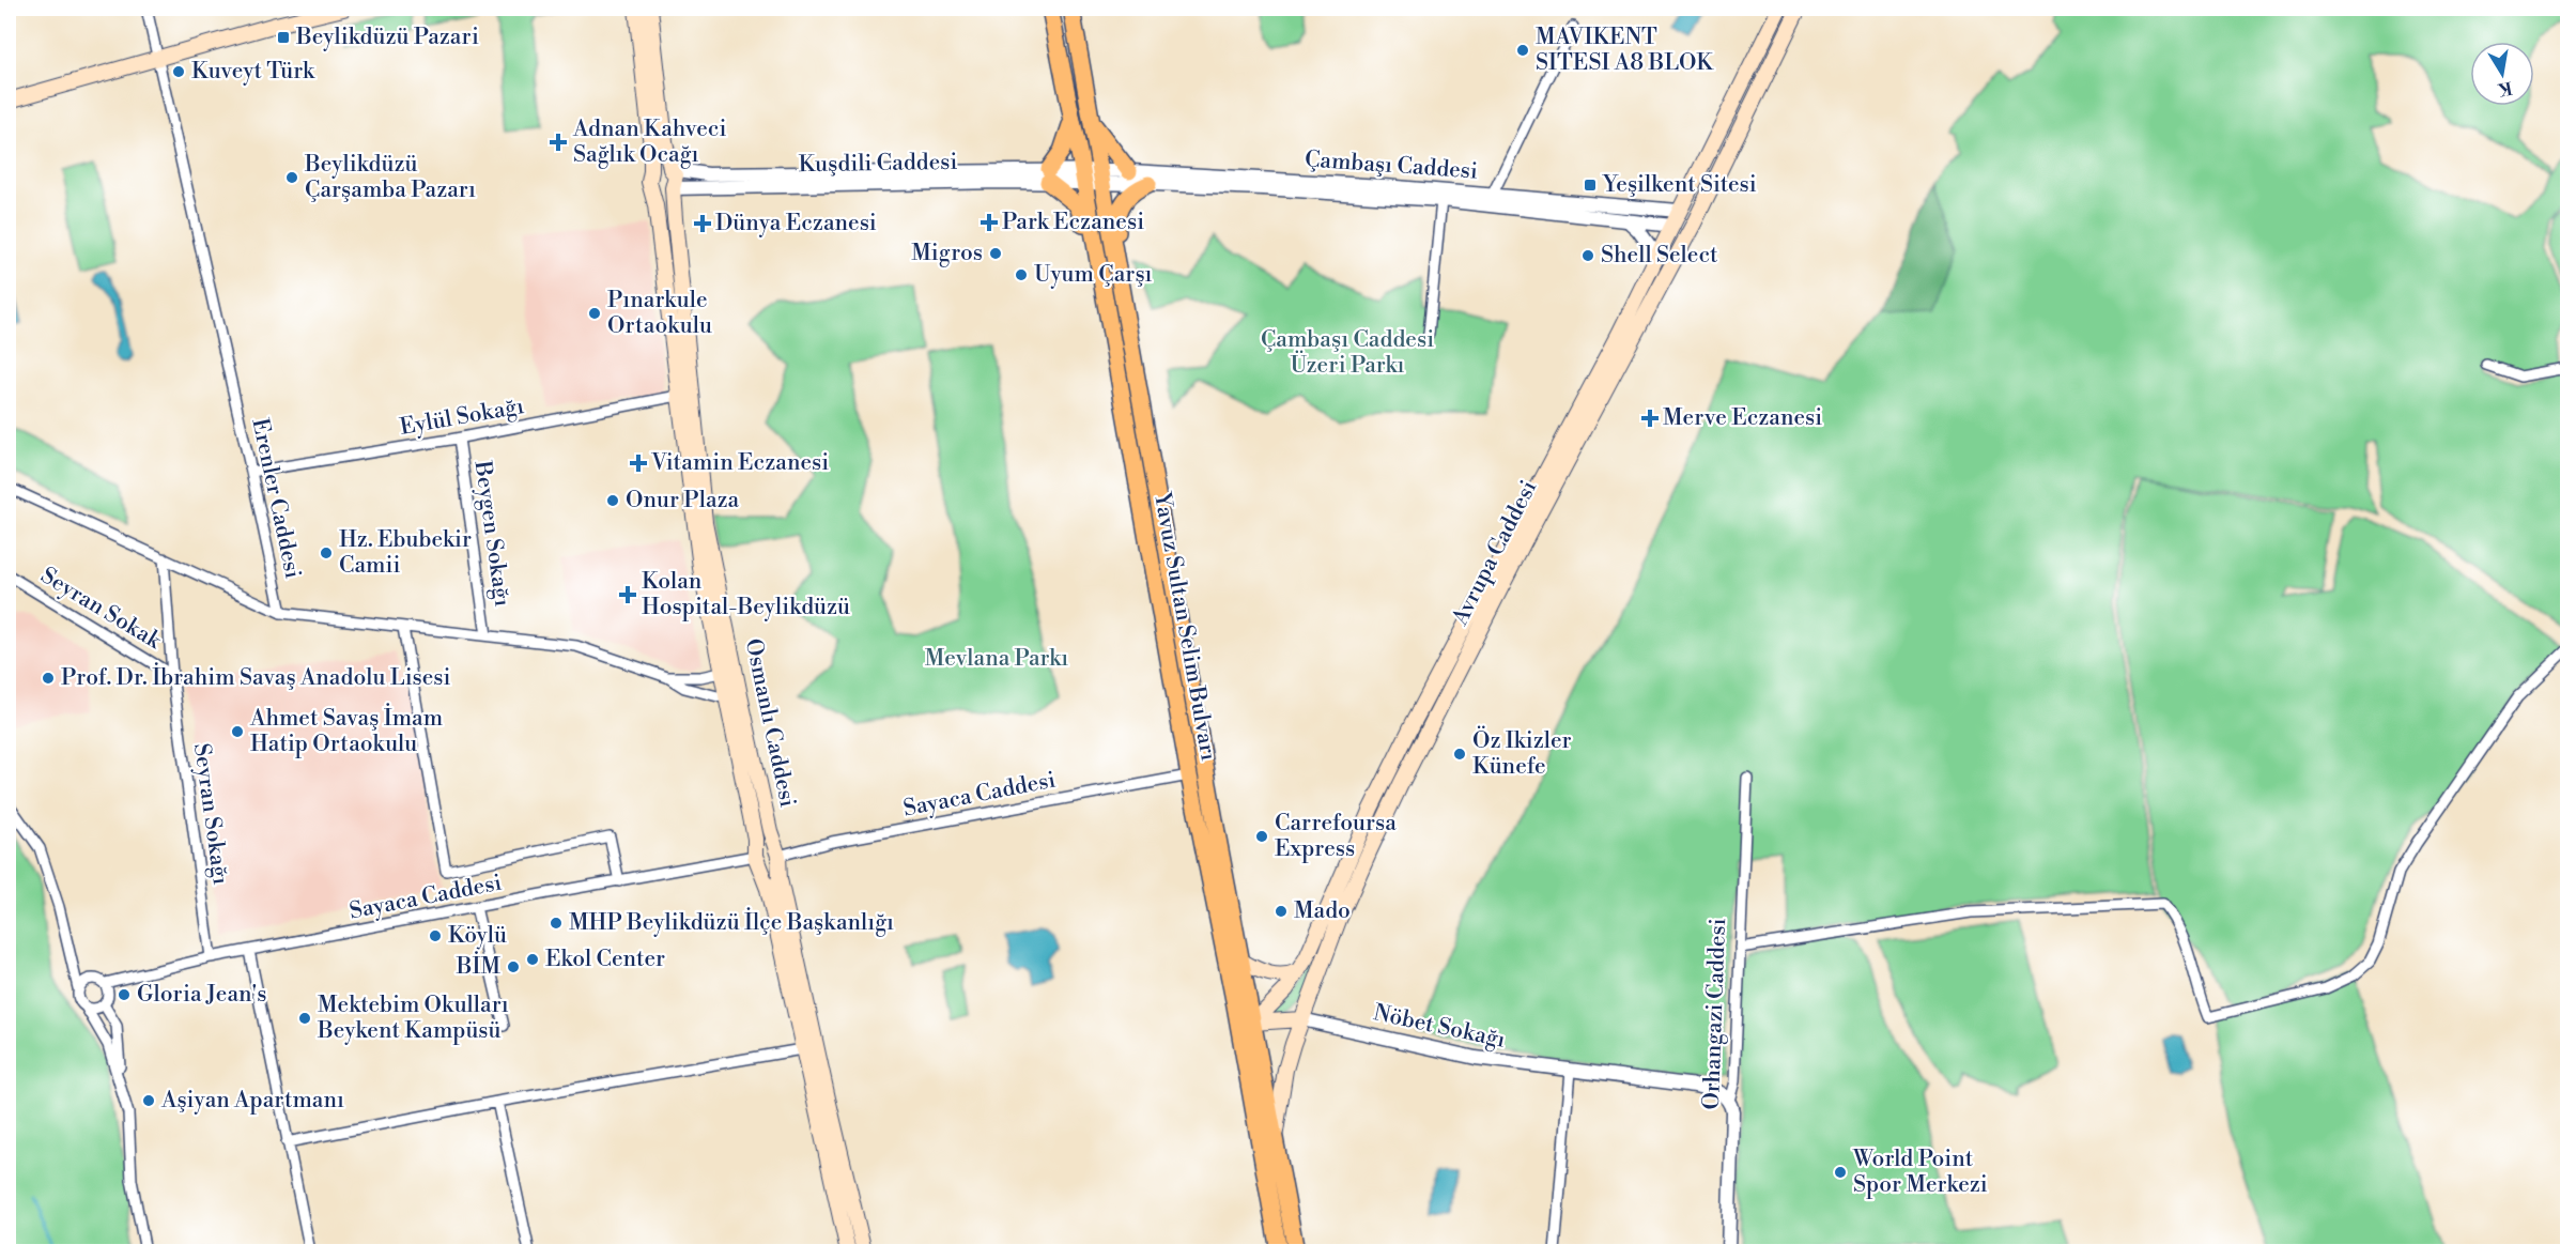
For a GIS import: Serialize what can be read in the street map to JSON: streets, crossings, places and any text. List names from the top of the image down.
{
  "streets": {
    "main road": ["Avrupa Caddesi", "Yavuz Sultan Selim Bulvarı", "Osmanlı Caddesi"],
    "street": [
      "Kuşdili Caddesi",
      "Çambaşı Caddesi",
      "Eylül Sokağı",
      "Erenler Caddesi",
      "Beygen Sokağı",
      "Seyran Sokak",
      "Sayaca Caddesi",
      "Seyran Sokağı",
      "Orhangazi Caddesi",
      "Nöbet Sokağı"
    ]
  },
  "crossings": [
    ["Kuşdili Caddesi", "Çambaşı Caddesi"],
    ["Kuşdili Caddesi", "Yavuz Sultan Selim Bulvarı"],
    ["Kuşdili Caddesi", "Osmanlı Caddesi"],
    ["Çambaşı Caddesi", "Avrupa Caddesi"],
    ["Çambaşı Caddesi", "Yavuz Sultan Selim Bulvarı"],
    ["Eylül Sokağı", "Erenler Caddesi"],
    ["Eylül Sokağı", "Beygen Sokağı"],
    ["Eylül Sokağı", "Osmanlı Caddesi"],
    ["Erenler Caddesi", "Beygen Sokağı"],
    ["Avrupa Caddesi", "Yavuz Sultan Selim Bulvarı"],
    ["Avrupa Caddesi", "Nöbet Sokağı"],
    ["Seyran Sokak", "Seyran Sokağı"],
    ["Yavuz Sultan Selim Bulvarı", "Sayaca Caddesi"],
    ["Osmanlı Caddesi", "Sayaca Caddesi"],
    ["Sayaca Caddesi", "Seyran Sokağı"],
    ["Orhangazi Caddesi", "Nöbet Sokağı"]
  ],
  "parks": ["Çambaşı Caddesi Üzeri Parkı", "Mevlana Parkı"],
  "places": {
    "transit": ["Beylikdüzü Pazari", "Yeşilkent Sitesi"],
    "other": [
      "MAVIKENT SITESI A8 BLOK",
      "Kuveyt Türk",
      "Beylikdüzü Çarşamba Pazarı",
      "Migros",
      "Shell Select",
      "Uyum Çarşı",
      "Pınarkule Ortaokulu",
      "Onur Plaza",
      "Hz. Ebubekir Camii",
      "Prof. Dr. İbrahim Savaş Anadolu Lisesi",
      "Ahmet Savaş İmam Hatip Ortaokulu",
      "Öz Ikizler Künefe",
      "Carrefoursa Express",
      "Mado",
      "MHP Beylikdüzü İlçe Başkanlığı",
      "Köylü",
      "Ekol Center",
      "BİM",
      "Gloria Jean's",
      "Mektebim Okulları Beykent Kampüsü",
      "Aşiyan Apartmanı",
      "World Point Spor Merkezi"
    ],
    "health": [
      "Adnan Kahveci Sağlık Ocağı",
      "Park Eczanesi",
      "Dünya Eczanesi",
      "Merve Eczanesi",
      "Vitamin Eczanesi",
      "Kolan Hospital-Beylikdüzü"
    ]
  },
  "north": "bottom"
}
